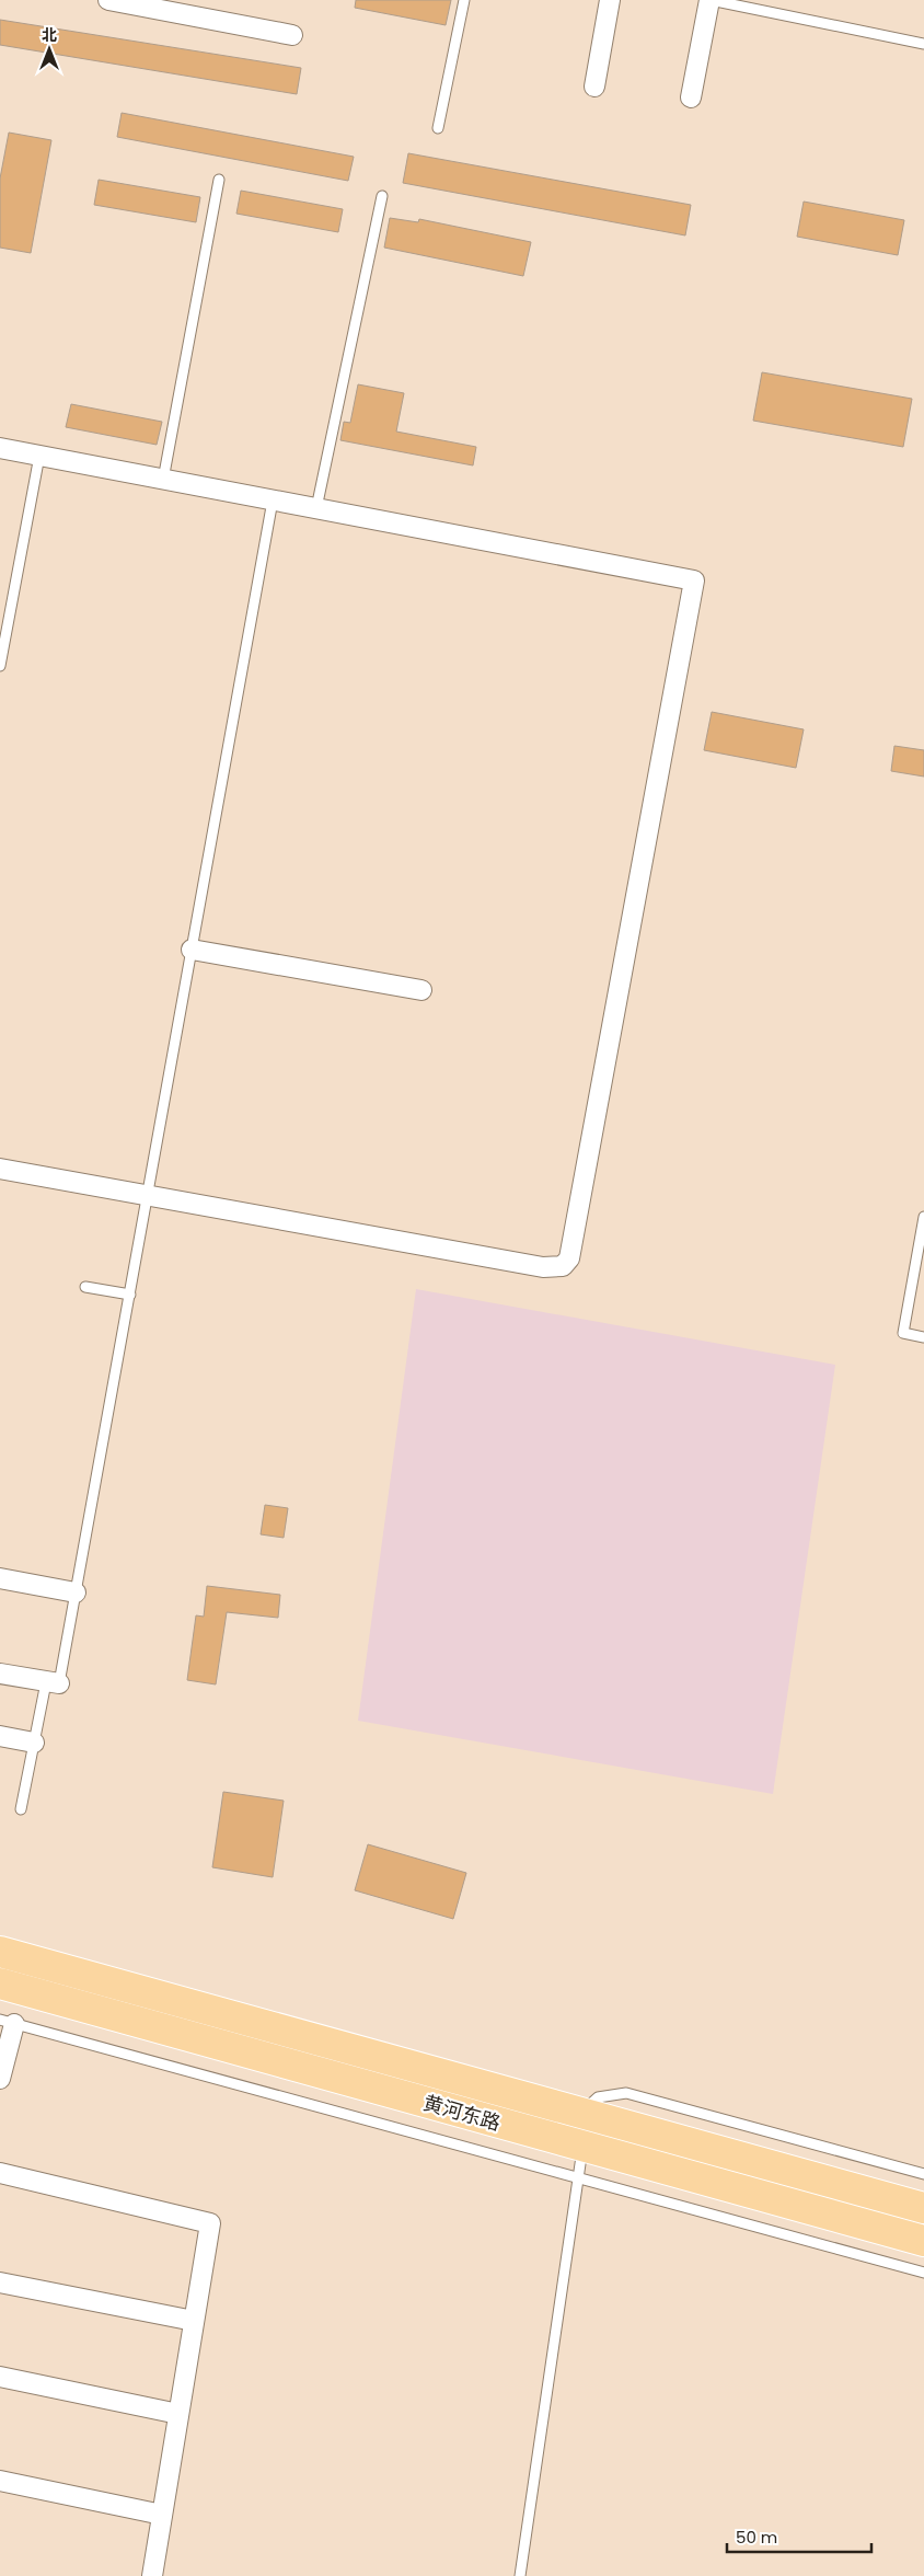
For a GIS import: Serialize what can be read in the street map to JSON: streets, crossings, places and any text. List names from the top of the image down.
{
  "streets": {
    "main road": ["黄河东路"]
  },
  "scale_bar": "50 m",
  "north": "top"
}
